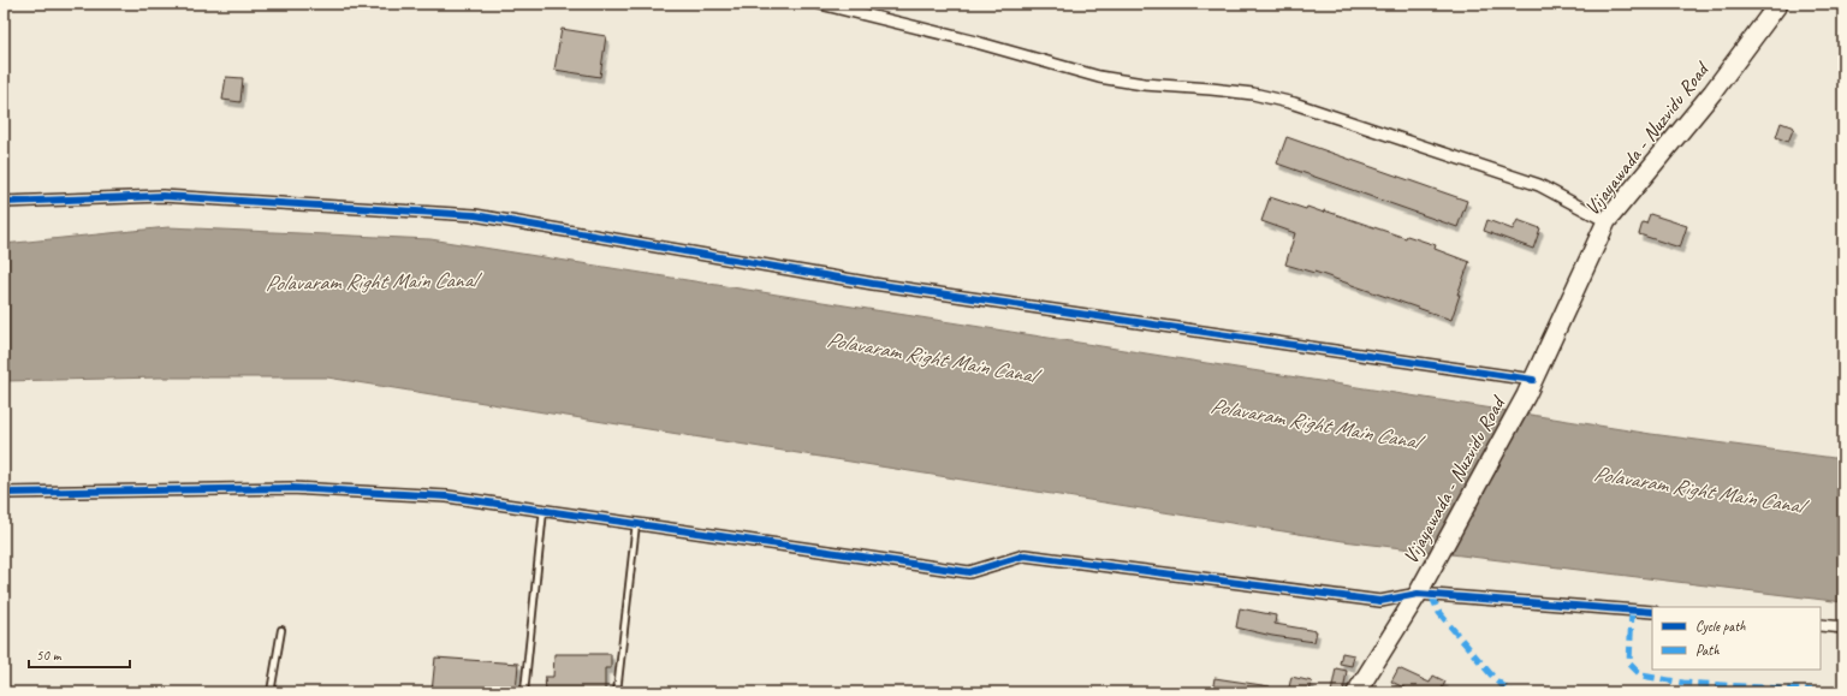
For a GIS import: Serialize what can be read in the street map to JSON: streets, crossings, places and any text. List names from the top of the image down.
{
  "streets": {
    "main road": ["Vijayawada - Nuzvidu Road"]
  },
  "water": ["Polavaram Right Main Canal"],
  "legend": ["Cycle path", "Path"],
  "scale_bar": "50 m"
}
